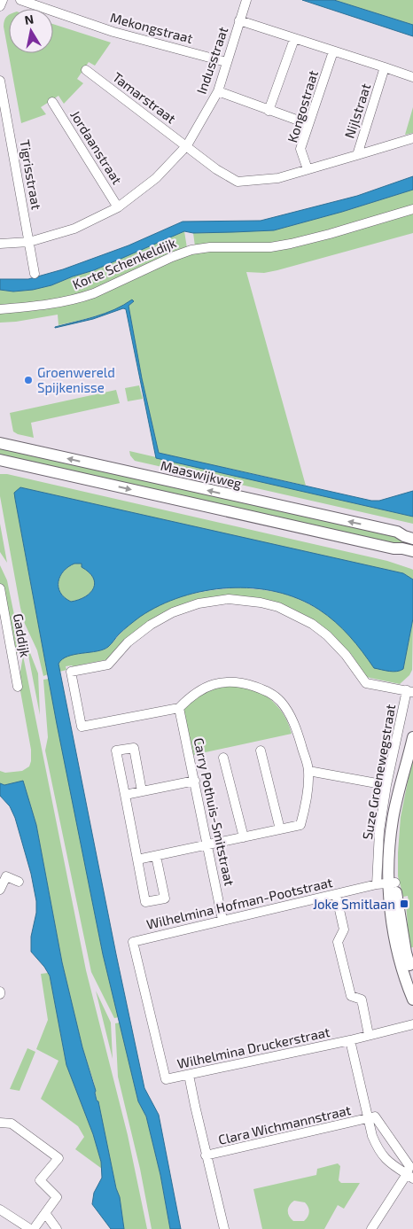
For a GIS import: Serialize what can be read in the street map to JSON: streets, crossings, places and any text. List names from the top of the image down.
{
  "streets": {
    "street": [
      "Mekongstraat",
      "Indusstraat",
      "Tamarstraat",
      "Kongostraat",
      "Nijlstraat",
      "Jordaanstraat",
      "Tigrisstraat",
      "Korte Schenkeldijk",
      "Maaswijkweg",
      "Gaddijk",
      "Suze Groenewegstraat",
      "Carry Pothuis-Smitstraat",
      "Wilhelmina Hofman-Pootstraat",
      "Wilhelmina Druckerstraat",
      "Clara Wichmannstraat"
    ]
  },
  "crossings": [
    ["Mekongstraat", "Indusstraat"],
    ["Indusstraat", "Tamarstraat"],
    ["Indusstraat", "Nijlstraat"],
    ["Indusstraat", "Jordaanstraat"],
    ["Indusstraat", "Tigrisstraat"],
    ["Tamarstraat", "Nijlstraat"],
    ["Kongostraat", "Nijlstraat"],
    ["Suze Groenewegstraat", "Wilhelmina Hofman-Pootstraat"],
    ["Carry Pothuis-Smitstraat", "Wilhelmina Hofman-Pootstraat"],
    ["Wilhelmina Hofman-Pootstraat", "Wilhelmina Druckerstraat"]
  ],
  "places": {
    "other": ["Groenwereld Spijkenisse"],
    "transit": ["Joke Smitlaan"]
  },
  "north": "top"
}
